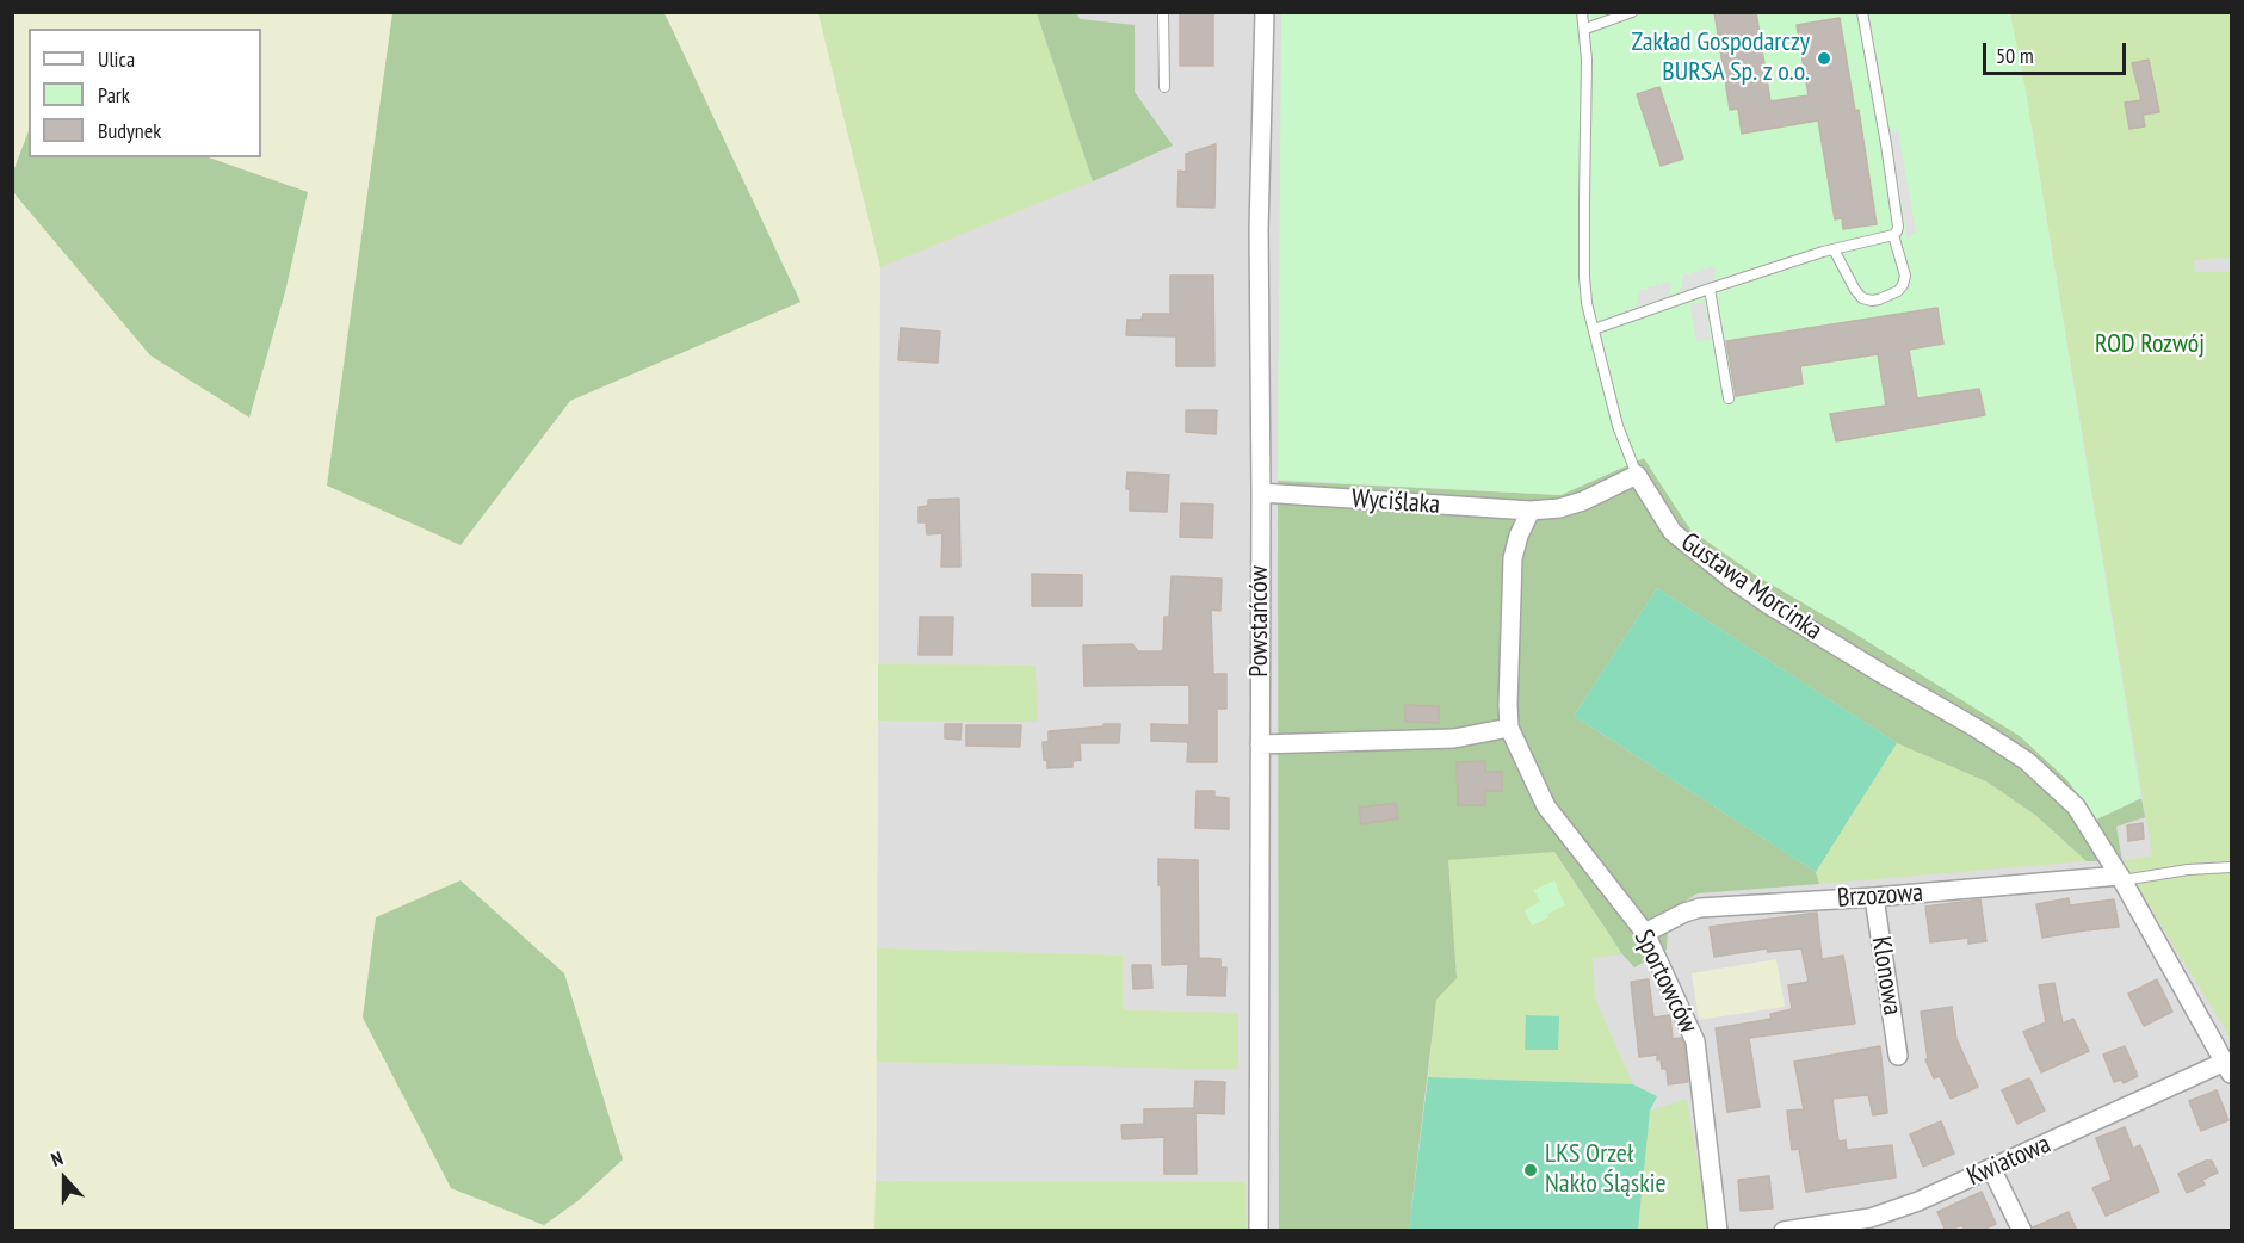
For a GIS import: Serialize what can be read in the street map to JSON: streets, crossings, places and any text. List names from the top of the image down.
{
  "streets": {
    "street": [
      "Wyciślaka",
      "Gustawa Morcinka",
      "Powstańców",
      "Brzozowa",
      "Klonowa",
      "Sportowców",
      "Kwiatowa"
    ]
  },
  "crossings": [
    ["Wyciślaka", "Powstańców"],
    ["Gustawa Morcinka", "Brzozowa"],
    ["Gustawa Morcinka", "Kwiatowa"],
    ["Brzozowa", "Klonowa"],
    ["Brzozowa", "Sportowców"]
  ],
  "parks": ["ROD Rozwój"],
  "places": ["Zakład Gospodarczy BURSA Sp. z o.o.", "LKS Orzeł Nakło Śląskie"],
  "legend": ["Ulica", "Park", "Budynek"],
  "scale_bar": "50 m",
  "north": "top"
}
